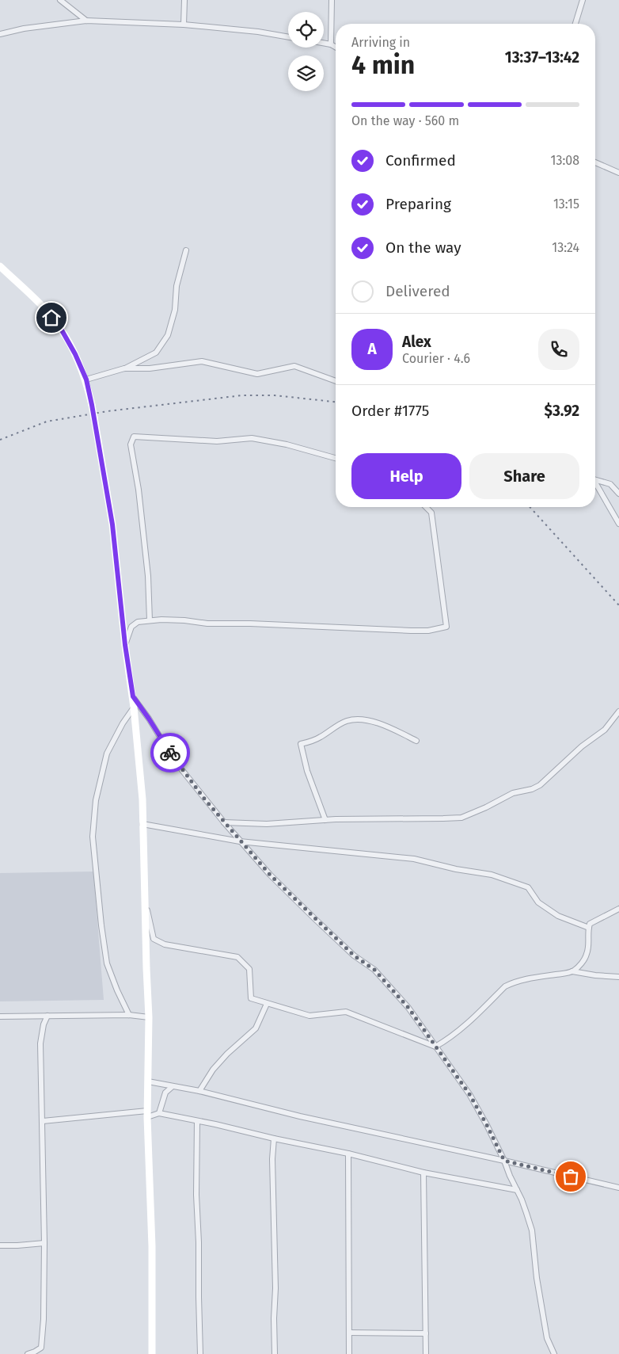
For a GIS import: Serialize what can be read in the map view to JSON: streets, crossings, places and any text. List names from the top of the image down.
{
  "page": {
    "heading": ["4 min", "Arriving in", "13:37–13:42"],
    "panel": [
      "Alex",
      "Courier · 4.6",
      "Order #1775",
      "$3.92"
    ],
    "bar": "On the way · 560 m",
    "list": [
      ["Confirmed", "13:08"],
      ["Preparing", "13:15"],
      ["On the way", "13:24"],
      "Delivered"
    ],
    "round": "A",
    "buttons": ["Help", "Share"]
  }
}
